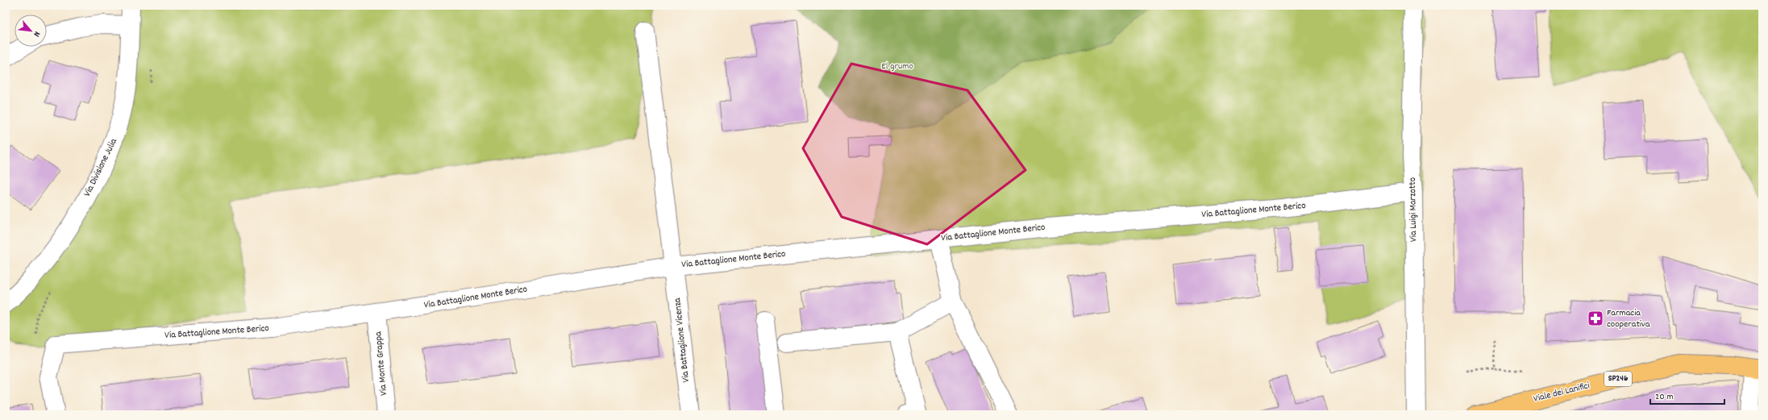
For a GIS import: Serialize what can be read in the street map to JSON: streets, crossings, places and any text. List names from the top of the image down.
{
  "streets": {
    "main road": ["SP246", "Viale dei Lanifici"],
    "street": [
      "Via Divisione Julia",
      "Via Luigi Marzotto",
      "Via Battaglione Monte Berico",
      "Via Battaglione Vicenza",
      "Via Monte Grappa"
    ]
  },
  "crossings": [
    ["Via Luigi Marzotto", "Via Battaglione Monte Berico"],
    ["Via Battaglione Monte Berico", "Via Battaglione Vicenza"],
    ["Via Battaglione Monte Berico", "Via Monte Grappa"]
  ],
  "parks": ["El grumo"],
  "places": {
    "pharmacy": ["Farmacia cooperativa"]
  },
  "scale_bar": "20 m",
  "north": "bottom right"
}
